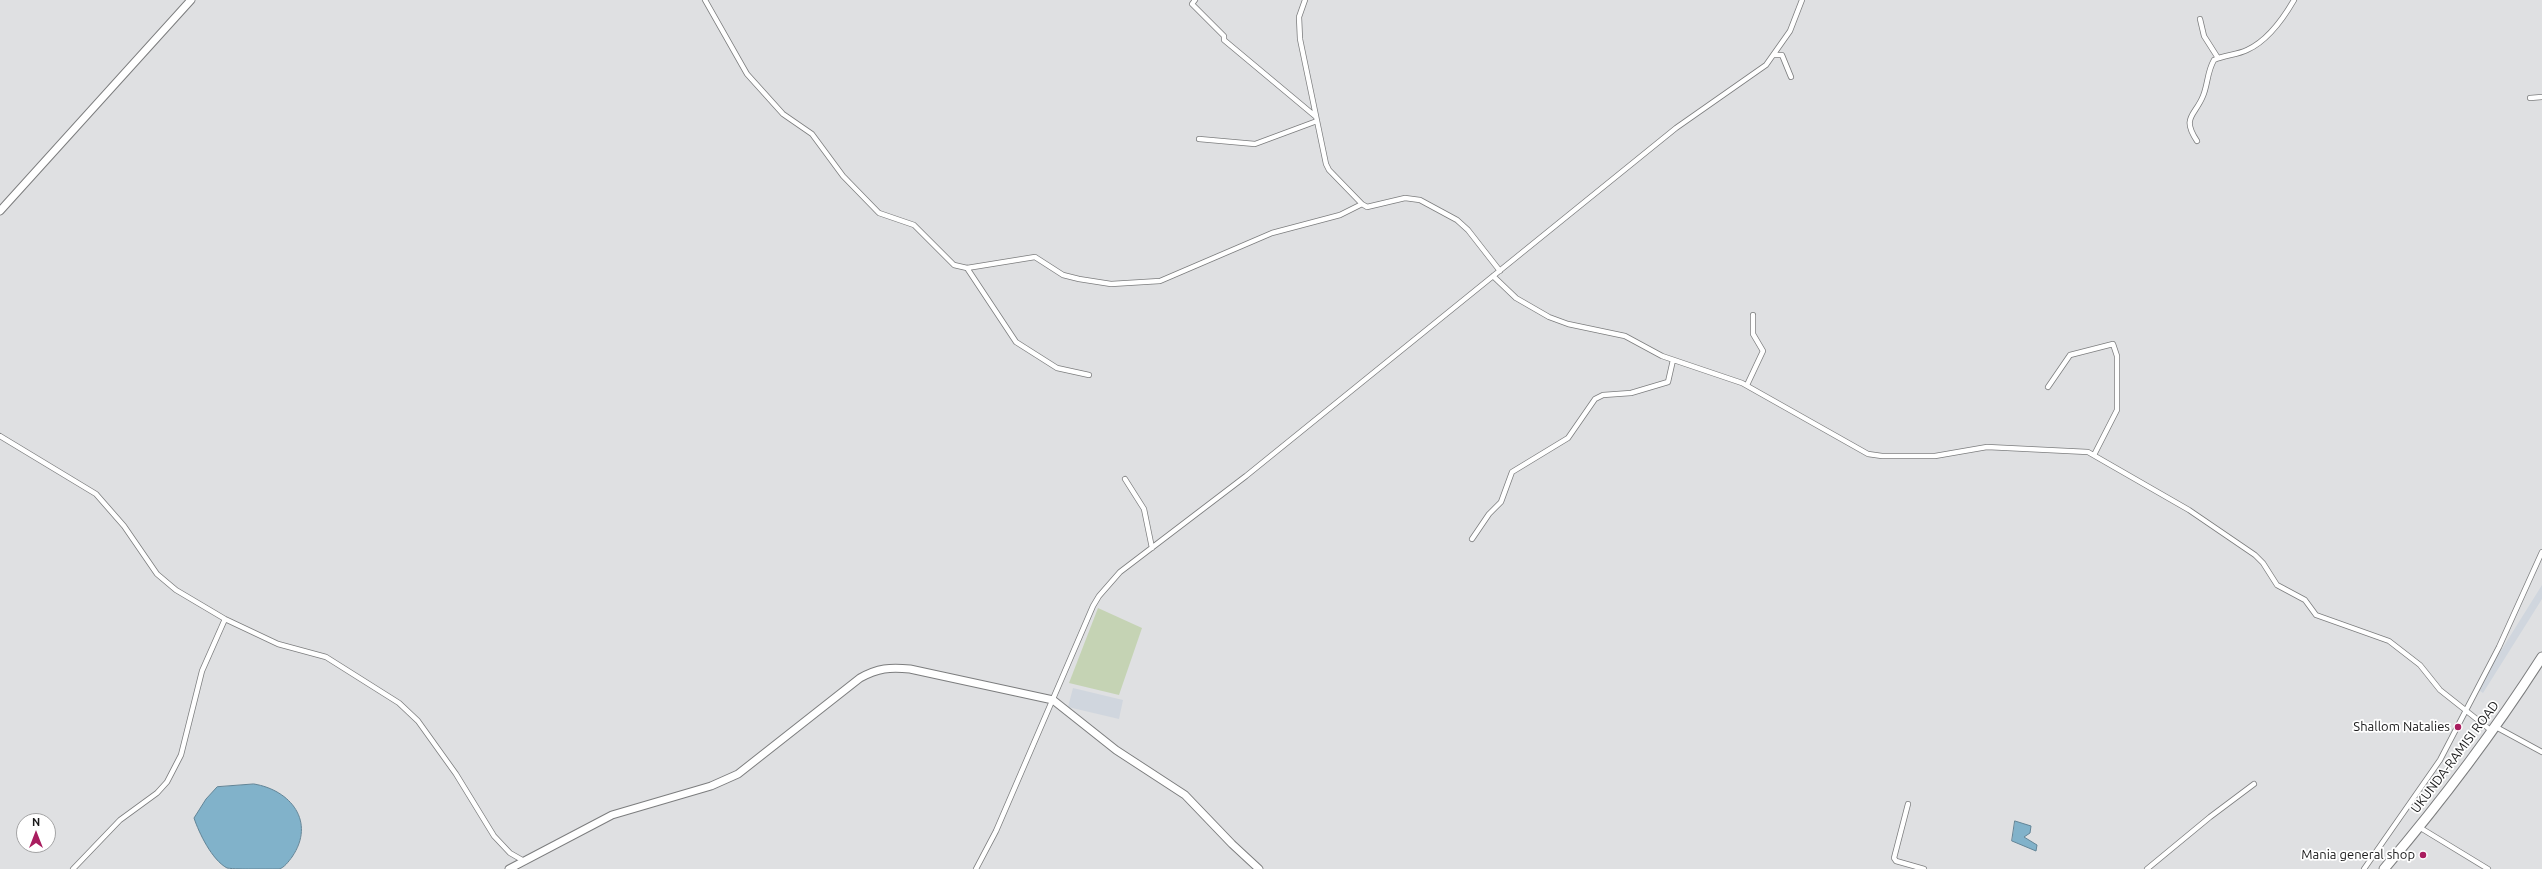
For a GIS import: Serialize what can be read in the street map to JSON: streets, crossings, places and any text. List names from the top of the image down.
{
  "streets": {
    "highway": ["UKUNDA-RAMISI ROAD"]
  },
  "places": ["Shallom Natalies", "Mania general shop"],
  "north": "top"
}
